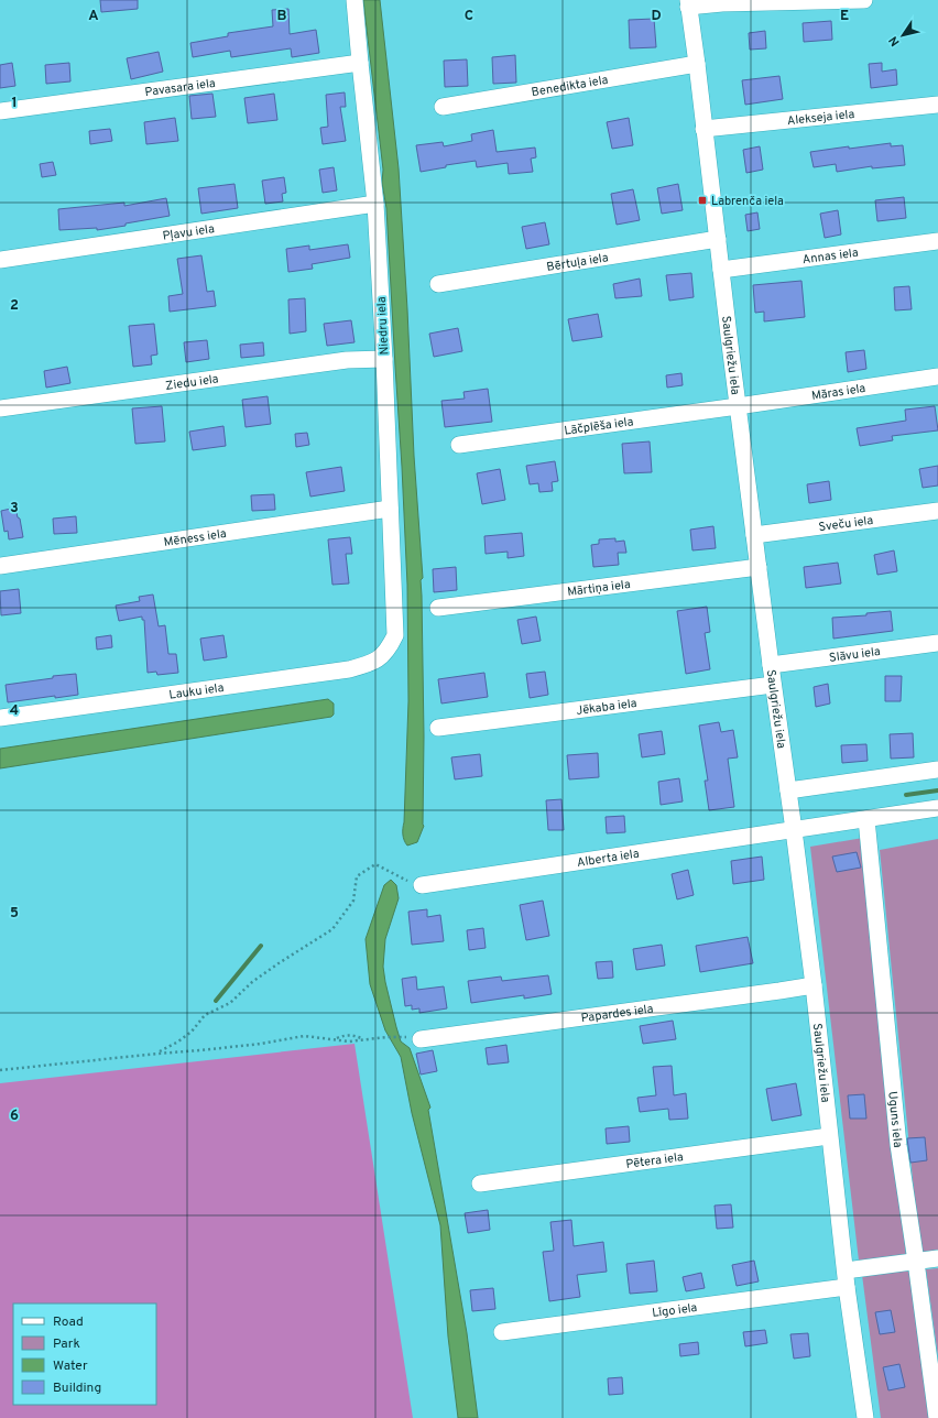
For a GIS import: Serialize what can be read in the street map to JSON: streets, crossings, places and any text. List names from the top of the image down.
{
  "streets": {
    "street": [
      "Benedikta iela",
      "Pavasara iela",
      "Alekseja iela",
      "Pļavu iela",
      "Annas iela",
      "Bērtuļa iela",
      "Niedru iela",
      "Saulgriežu iela",
      "Ziedu iela",
      "Māras iela",
      "Lāčplēša iela",
      "Sveču iela",
      "Mēness iela",
      "Mārtiņa iela",
      "Slāvu iela",
      "Lauku iela",
      "Jēkaba iela",
      "Alberta iela",
      "Papardes iela",
      "Uguns iela",
      "Pētera iela",
      "Līgo iela"
    ]
  },
  "crossings": [
    ["Benedikta iela", "Saulgriežu iela"],
    ["Pavasara iela", "Niedru iela"],
    ["Alekseja iela", "Saulgriežu iela"],
    ["Pļavu iela", "Niedru iela"],
    ["Annas iela", "Saulgriežu iela"],
    ["Bērtuļa iela", "Saulgriežu iela"],
    ["Niedru iela", "Ziedu iela"],
    ["Niedru iela", "Mēness iela"],
    ["Niedru iela", "Lauku iela"],
    ["Saulgriežu iela", "Māras iela"],
    ["Saulgriežu iela", "Lāčplēša iela"],
    ["Saulgriežu iela", "Sveču iela"],
    ["Saulgriežu iela", "Mārtiņa iela"],
    ["Saulgriežu iela", "Slāvu iela"],
    ["Saulgriežu iela", "Jēkaba iela"],
    ["Saulgriežu iela", "Alberta iela"],
    ["Saulgriežu iela", "Papardes iela"],
    ["Saulgriežu iela", "Pētera iela"],
    ["Saulgriežu iela", "Līgo iela"],
    ["Māras iela", "Lāčplēša iela"],
    ["Alberta iela", "Uguns iela"]
  ],
  "places": {
    "transit": ["Labrenča iela"]
  },
  "legend": [
    "Road",
    "Park",
    "Water",
    "Building"
  ],
  "north": "bottom left",
  "grid": {
    "columns": [
      "A",
      "B",
      "C",
      "D",
      "E"
    ],
    "rows": [
      "1",
      "2",
      "3",
      "4",
      "5",
      "6"
    ]
  }
}
